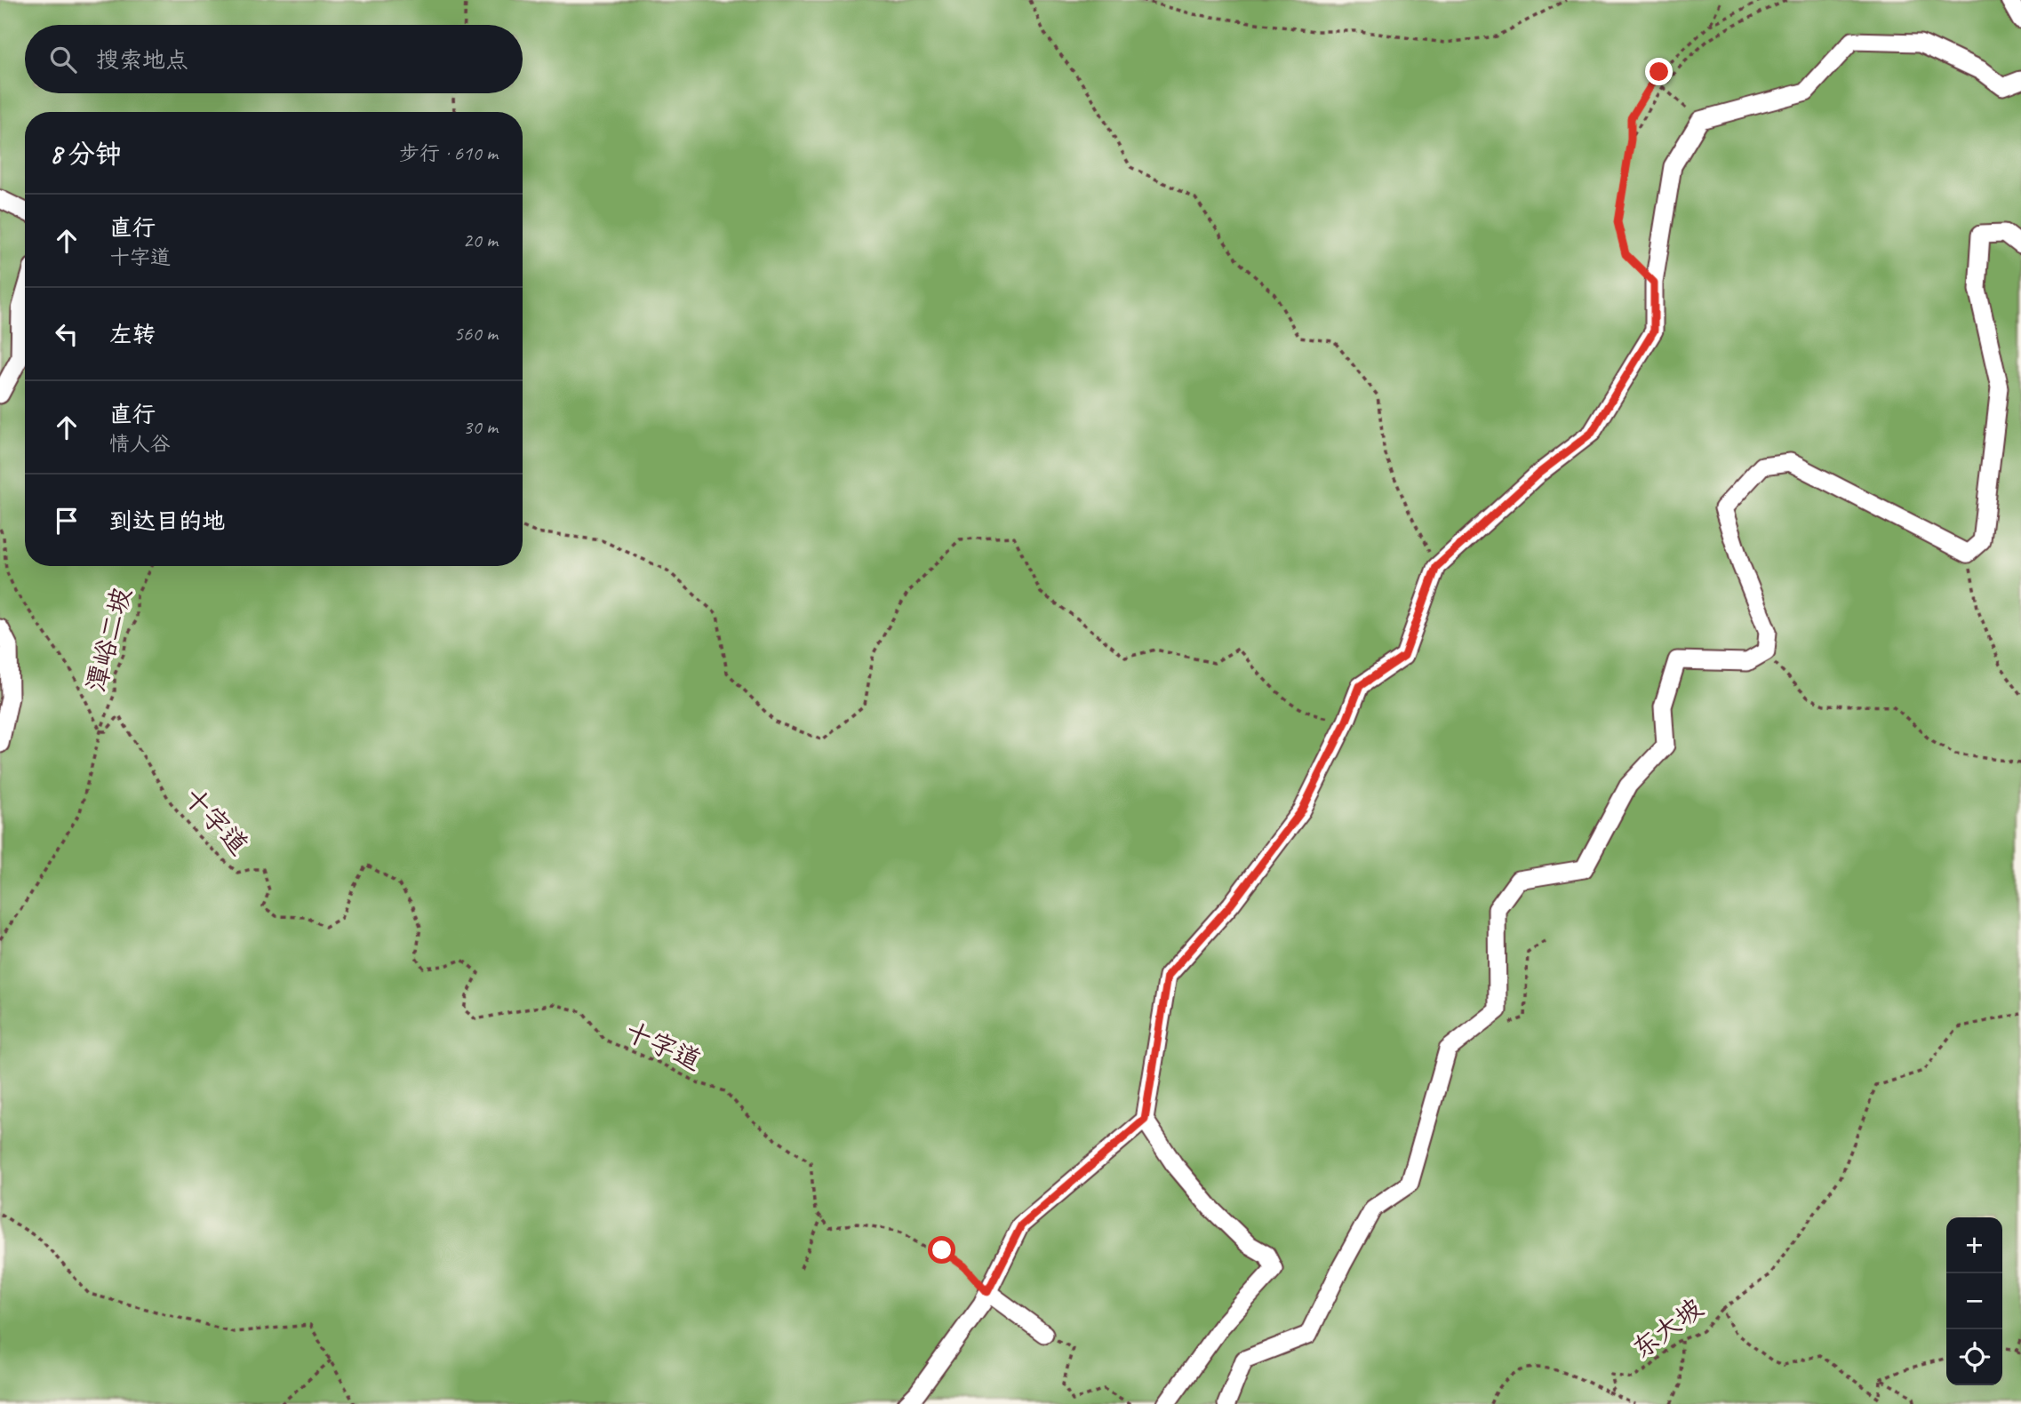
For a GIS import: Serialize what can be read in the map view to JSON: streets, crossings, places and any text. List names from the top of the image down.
{
  "streets": {
    "path": ["潭峪二坡", "十字道", "东大坡"]
  },
  "crossings": [
    ["潭峪二坡", "十字道"]
  ],
  "page": {
    "search": "搜索地点",
    "heading": ["8 分钟", "步行 · 610 m"],
    "list": [
      ["直行", "十字道", "20 m"],
      ["左转", "560 m"],
      ["直行", "情人谷", "30 m"],
      "到达目的地"
    ],
    "map_buttons": ["+", "−"]
  }
}
